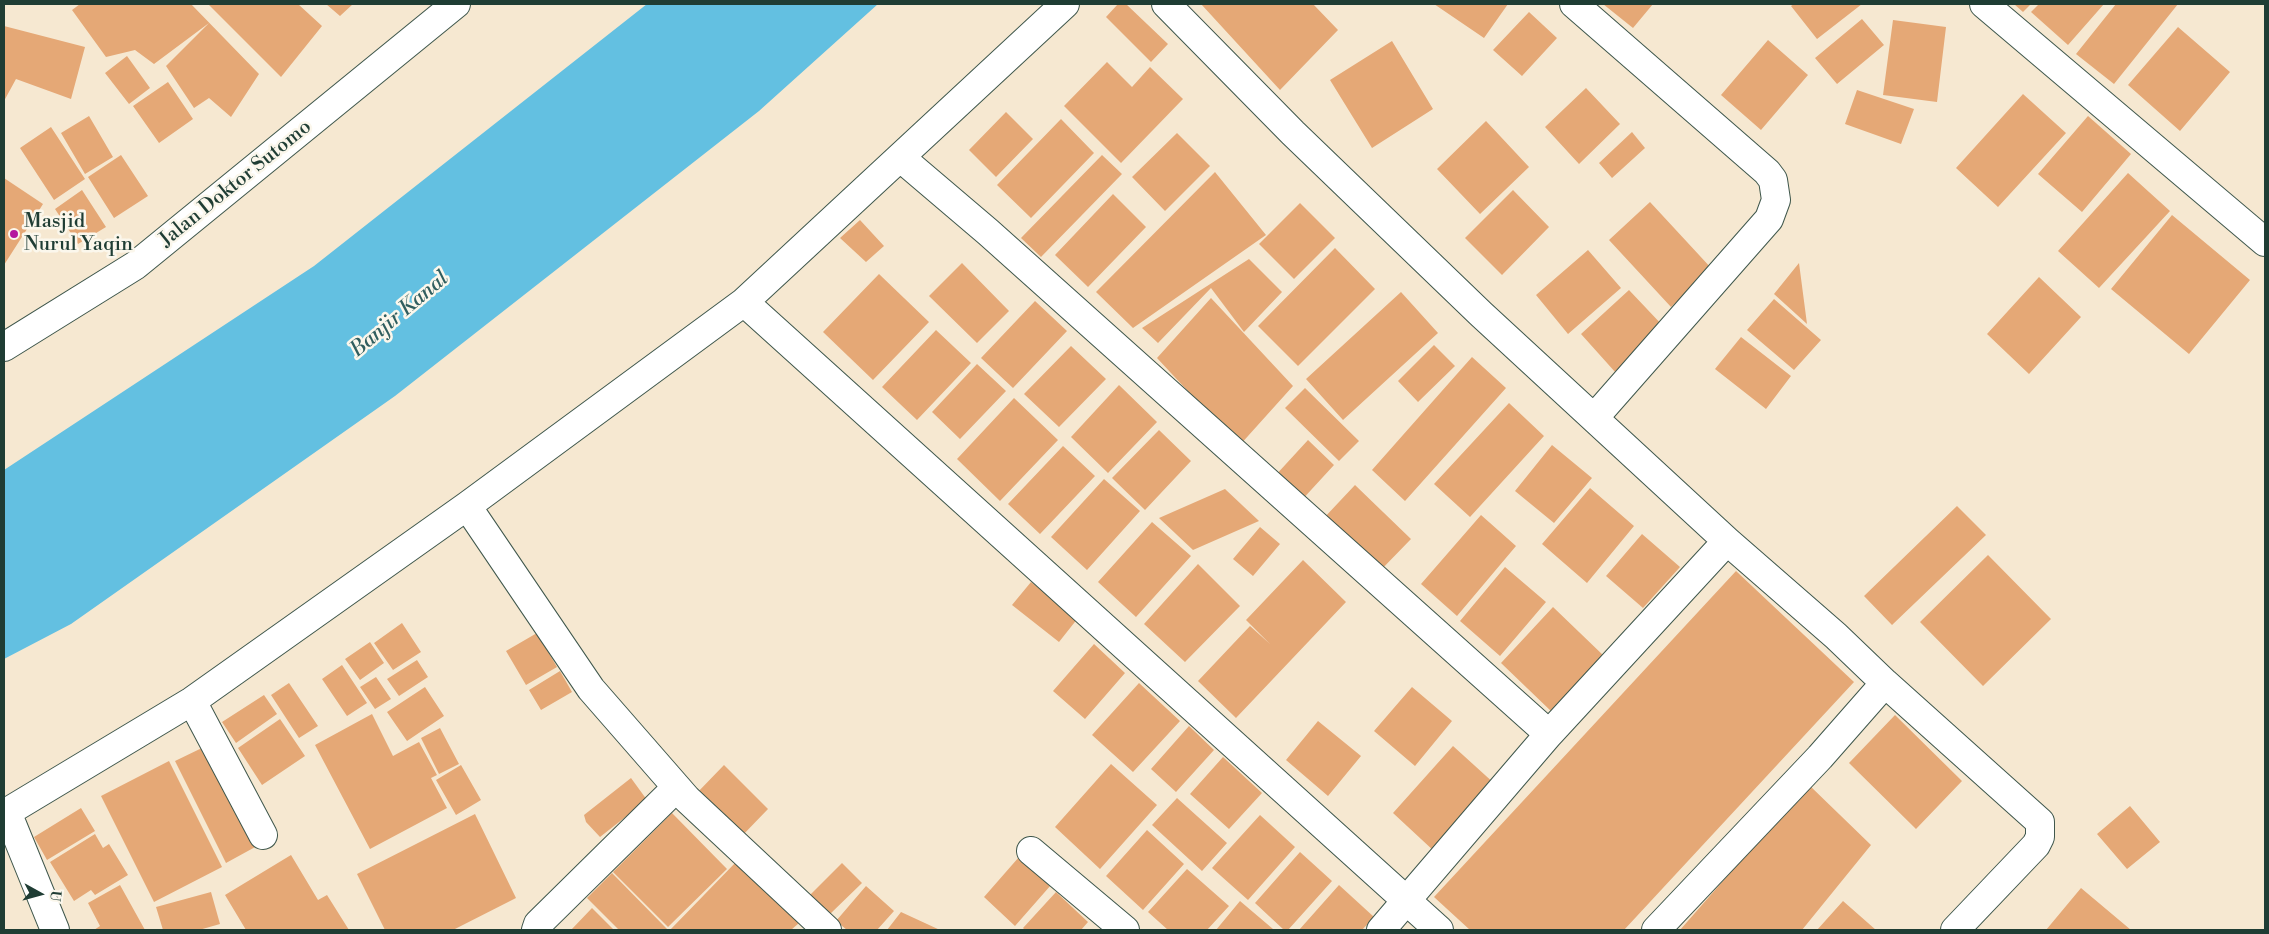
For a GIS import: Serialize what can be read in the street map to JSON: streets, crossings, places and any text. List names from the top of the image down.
{
  "streets": {
    "street": ["Jalan Doktor Sutomo"]
  },
  "water": ["Banjir Kanal"],
  "places": ["Masjid Nurul Yaqin"],
  "north": "right"
}
